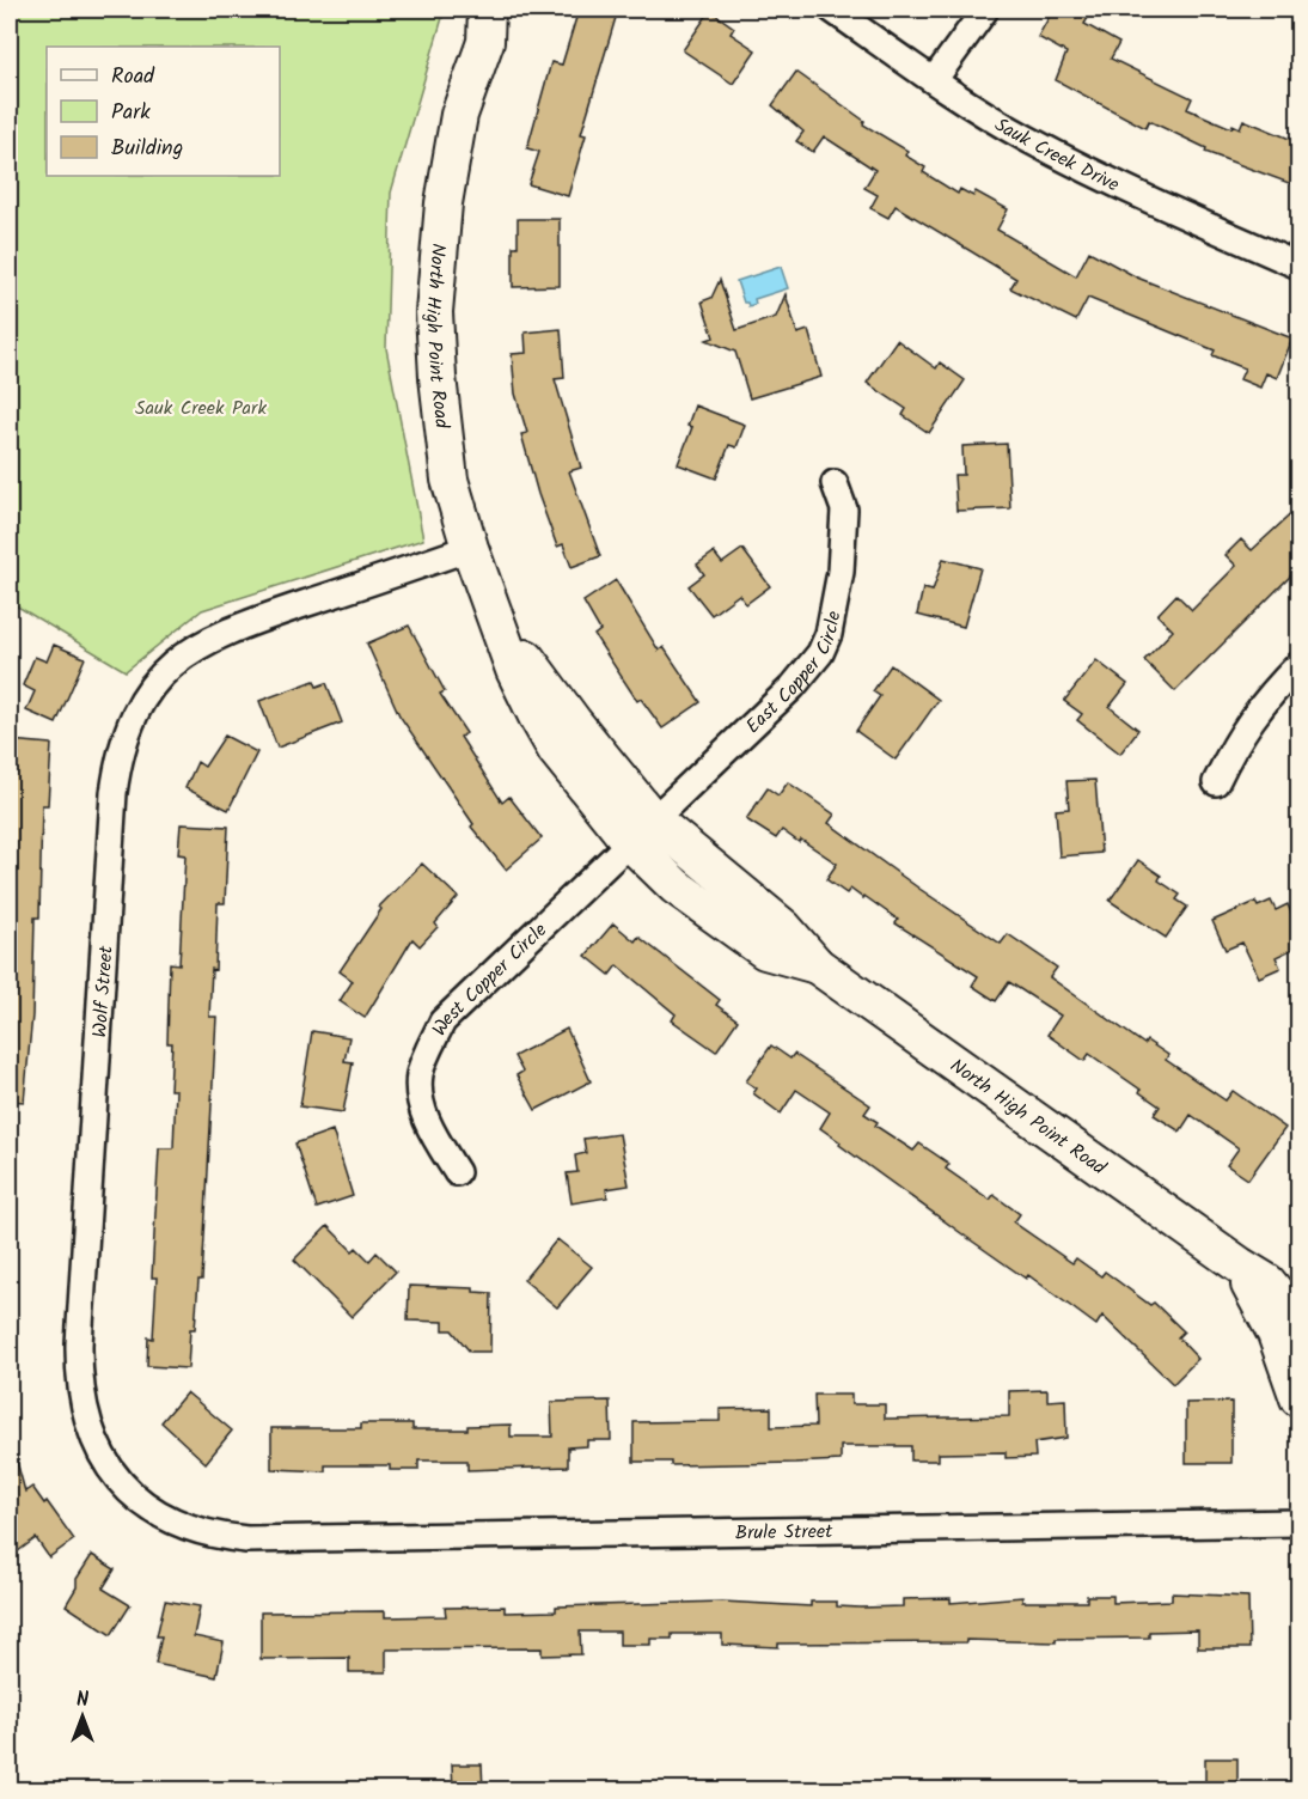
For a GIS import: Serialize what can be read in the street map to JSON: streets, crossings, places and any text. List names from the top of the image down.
{
  "streets": {
    "street": [
      "Sauk Creek Drive",
      "North High Point Road",
      "East Copper Circle",
      "West Copper Circle",
      "Wolf Street",
      "Brule Street"
    ]
  },
  "crossings": [
    ["North High Point Road", "East Copper Circle"],
    ["North High Point Road", "West Copper Circle"],
    ["North High Point Road", "Wolf Street"],
    ["East Copper Circle", "West Copper Circle"],
    ["Wolf Street", "Brule Street"]
  ],
  "parks": ["Sauk Creek Park"],
  "legend": ["Road", "Park", "Building"],
  "north": "top"
}
